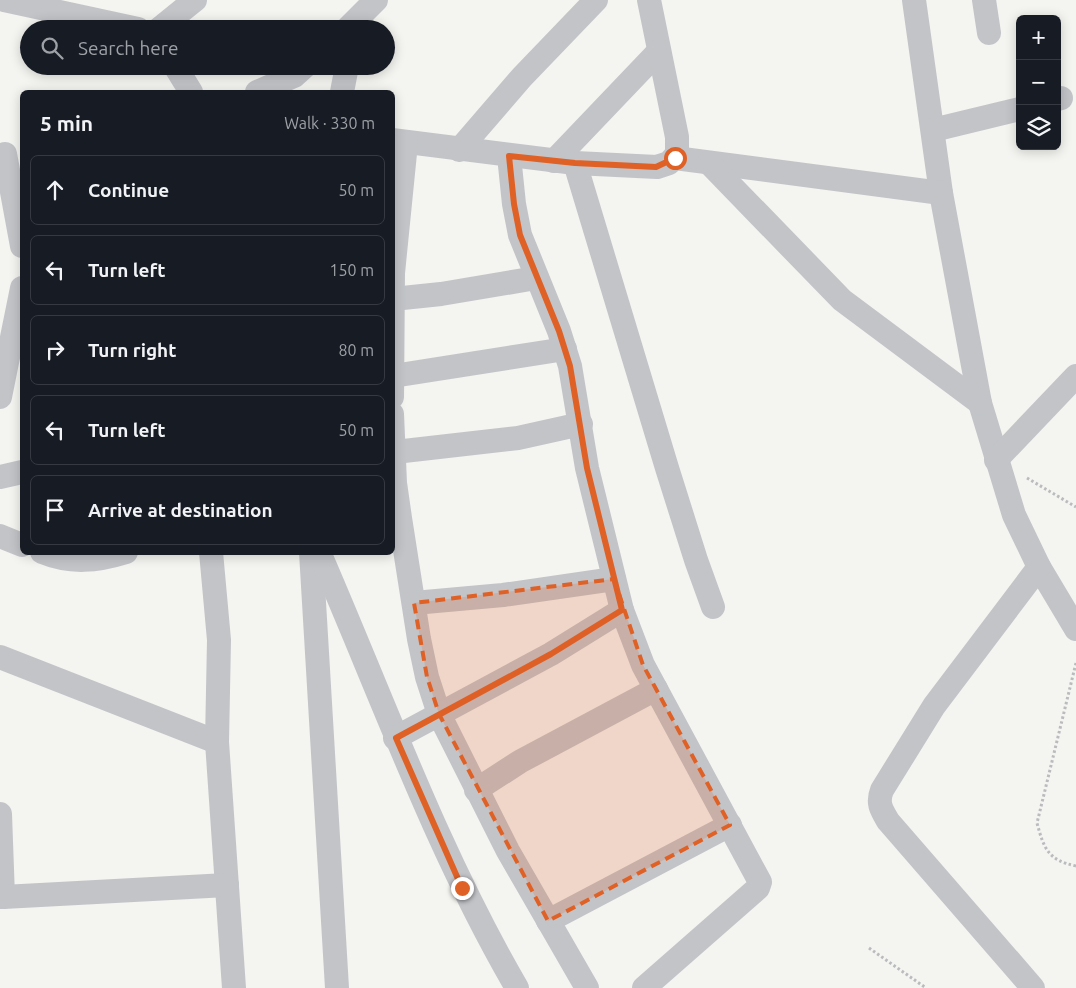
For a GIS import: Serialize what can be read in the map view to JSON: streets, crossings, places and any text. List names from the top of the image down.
{
  "page": {
    "map_buttons": ["+", "−"],
    "search": "Search here",
    "heading": ["5 min", "Walk · 330 m"],
    "list": [
      ["Continue", "50 m"],
      ["Turn left", "150 m"],
      ["Turn right", "80 m"],
      ["Turn left", "50 m"],
      "Arrive at destination"
    ]
  }
}
